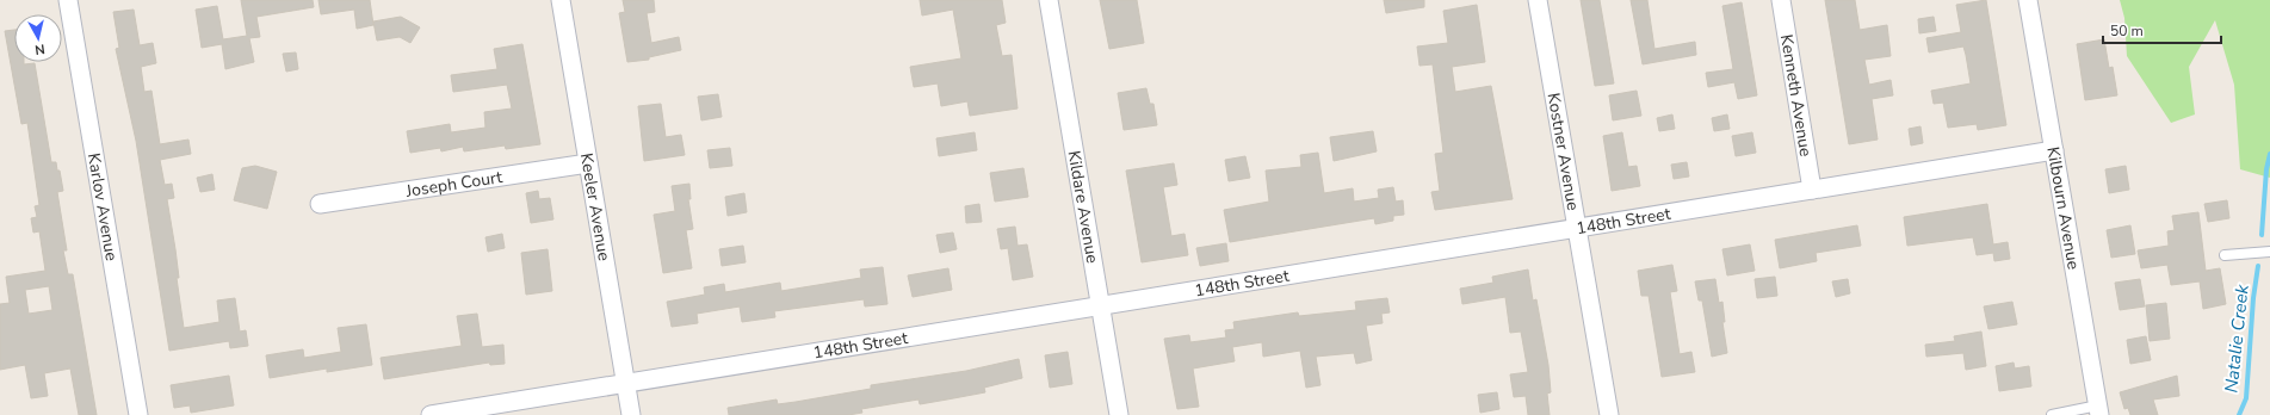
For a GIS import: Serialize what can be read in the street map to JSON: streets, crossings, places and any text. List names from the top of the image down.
{
  "streets": {
    "street": [
      "Kenneth Avenue",
      "Kostner Avenue",
      "Joseph Court",
      "Karlov Avenue",
      "Keeler Avenue",
      "Kildare Avenue",
      "Kilbourn Avenue",
      "148th Street"
    ]
  },
  "crossings": [
    ["Kenneth Avenue", "148th Street"],
    ["Kostner Avenue", "148th Street"],
    ["Joseph Court", "Keeler Avenue"],
    ["Keeler Avenue", "148th Street"],
    ["Kildare Avenue", "148th Street"],
    ["Kilbourn Avenue", "148th Street"]
  ],
  "water": ["Natalie Creek"],
  "scale_bar": "50 m",
  "north": "bottom"
}
